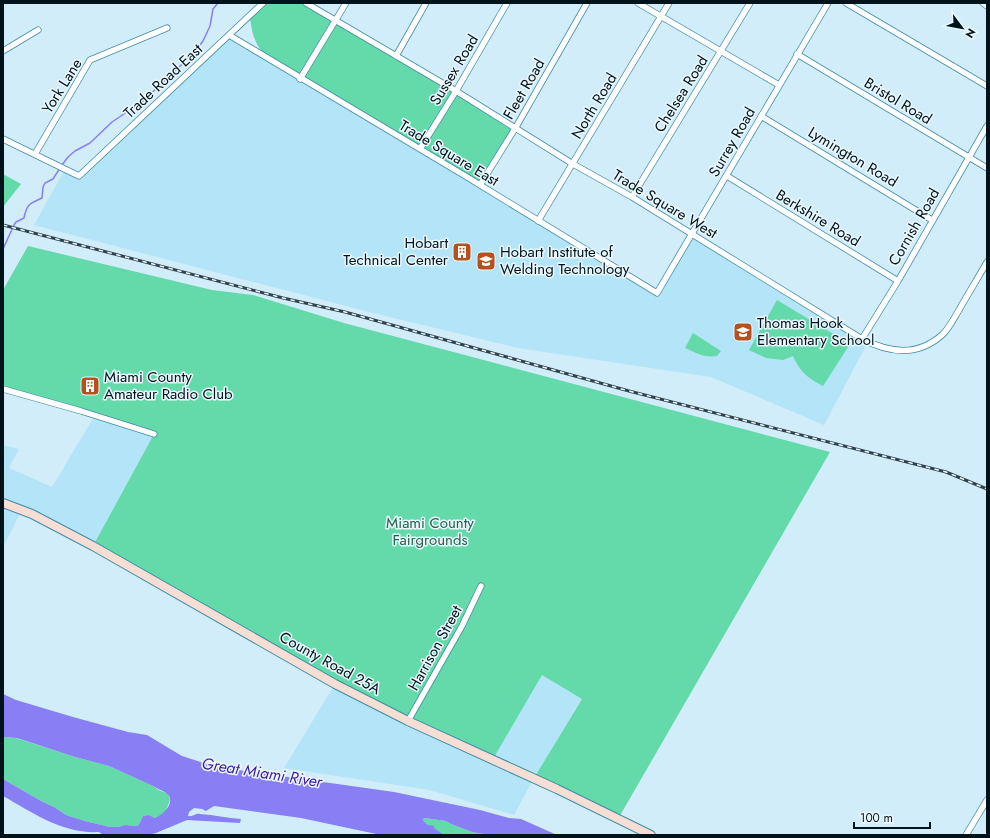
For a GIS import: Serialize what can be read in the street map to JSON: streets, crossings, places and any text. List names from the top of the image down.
{
  "streets": {
    "main road": ["County Road 25A"],
    "street": [
      "Sussex Road",
      "Trade Road East",
      "York Lane",
      "Fleet Road",
      "Chelsea Road",
      "Bristol Road",
      "North Road",
      "Surrey Road",
      "Trade Square East",
      "Lymington Road",
      "Trade Square West",
      "Berkshire Road",
      "Cornish Road",
      "Harrison Street"
    ]
  },
  "crossings": [
    ["Sussex Road", "Trade Square East"],
    ["Sussex Road", "Trade Square West"],
    ["Trade Road East", "York Lane"],
    ["Trade Road East", "Trade Square East"],
    ["Fleet Road", "Trade Square East"],
    ["Fleet Road", "Trade Square West"],
    ["Chelsea Road", "Trade Square West"],
    ["Bristol Road", "Surrey Road"],
    ["Bristol Road", "Cornish Road"],
    ["North Road", "Trade Square East"],
    ["North Road", "Trade Square West"],
    ["Surrey Road", "Trade Square East"],
    ["Surrey Road", "Lymington Road"],
    ["Surrey Road", "Trade Square West"],
    ["Surrey Road", "Berkshire Road"],
    ["Lymington Road", "Cornish Road"],
    ["Trade Square West", "Cornish Road"],
    ["Berkshire Road", "Cornish Road"],
    ["Harrison Street", "County Road 25A"]
  ],
  "water": ["Great Miami River"],
  "parks": ["Miami County Fairgrounds"],
  "places": {
    "building": ["Hobart Technical Center", "Miami County Amateur Radio Club"],
    "school or university": ["Hobart Institute of Welding Technology", "Thomas Hook Elementary School"]
  },
  "scale_bar": "100 m",
  "north": "bottom right"
}
